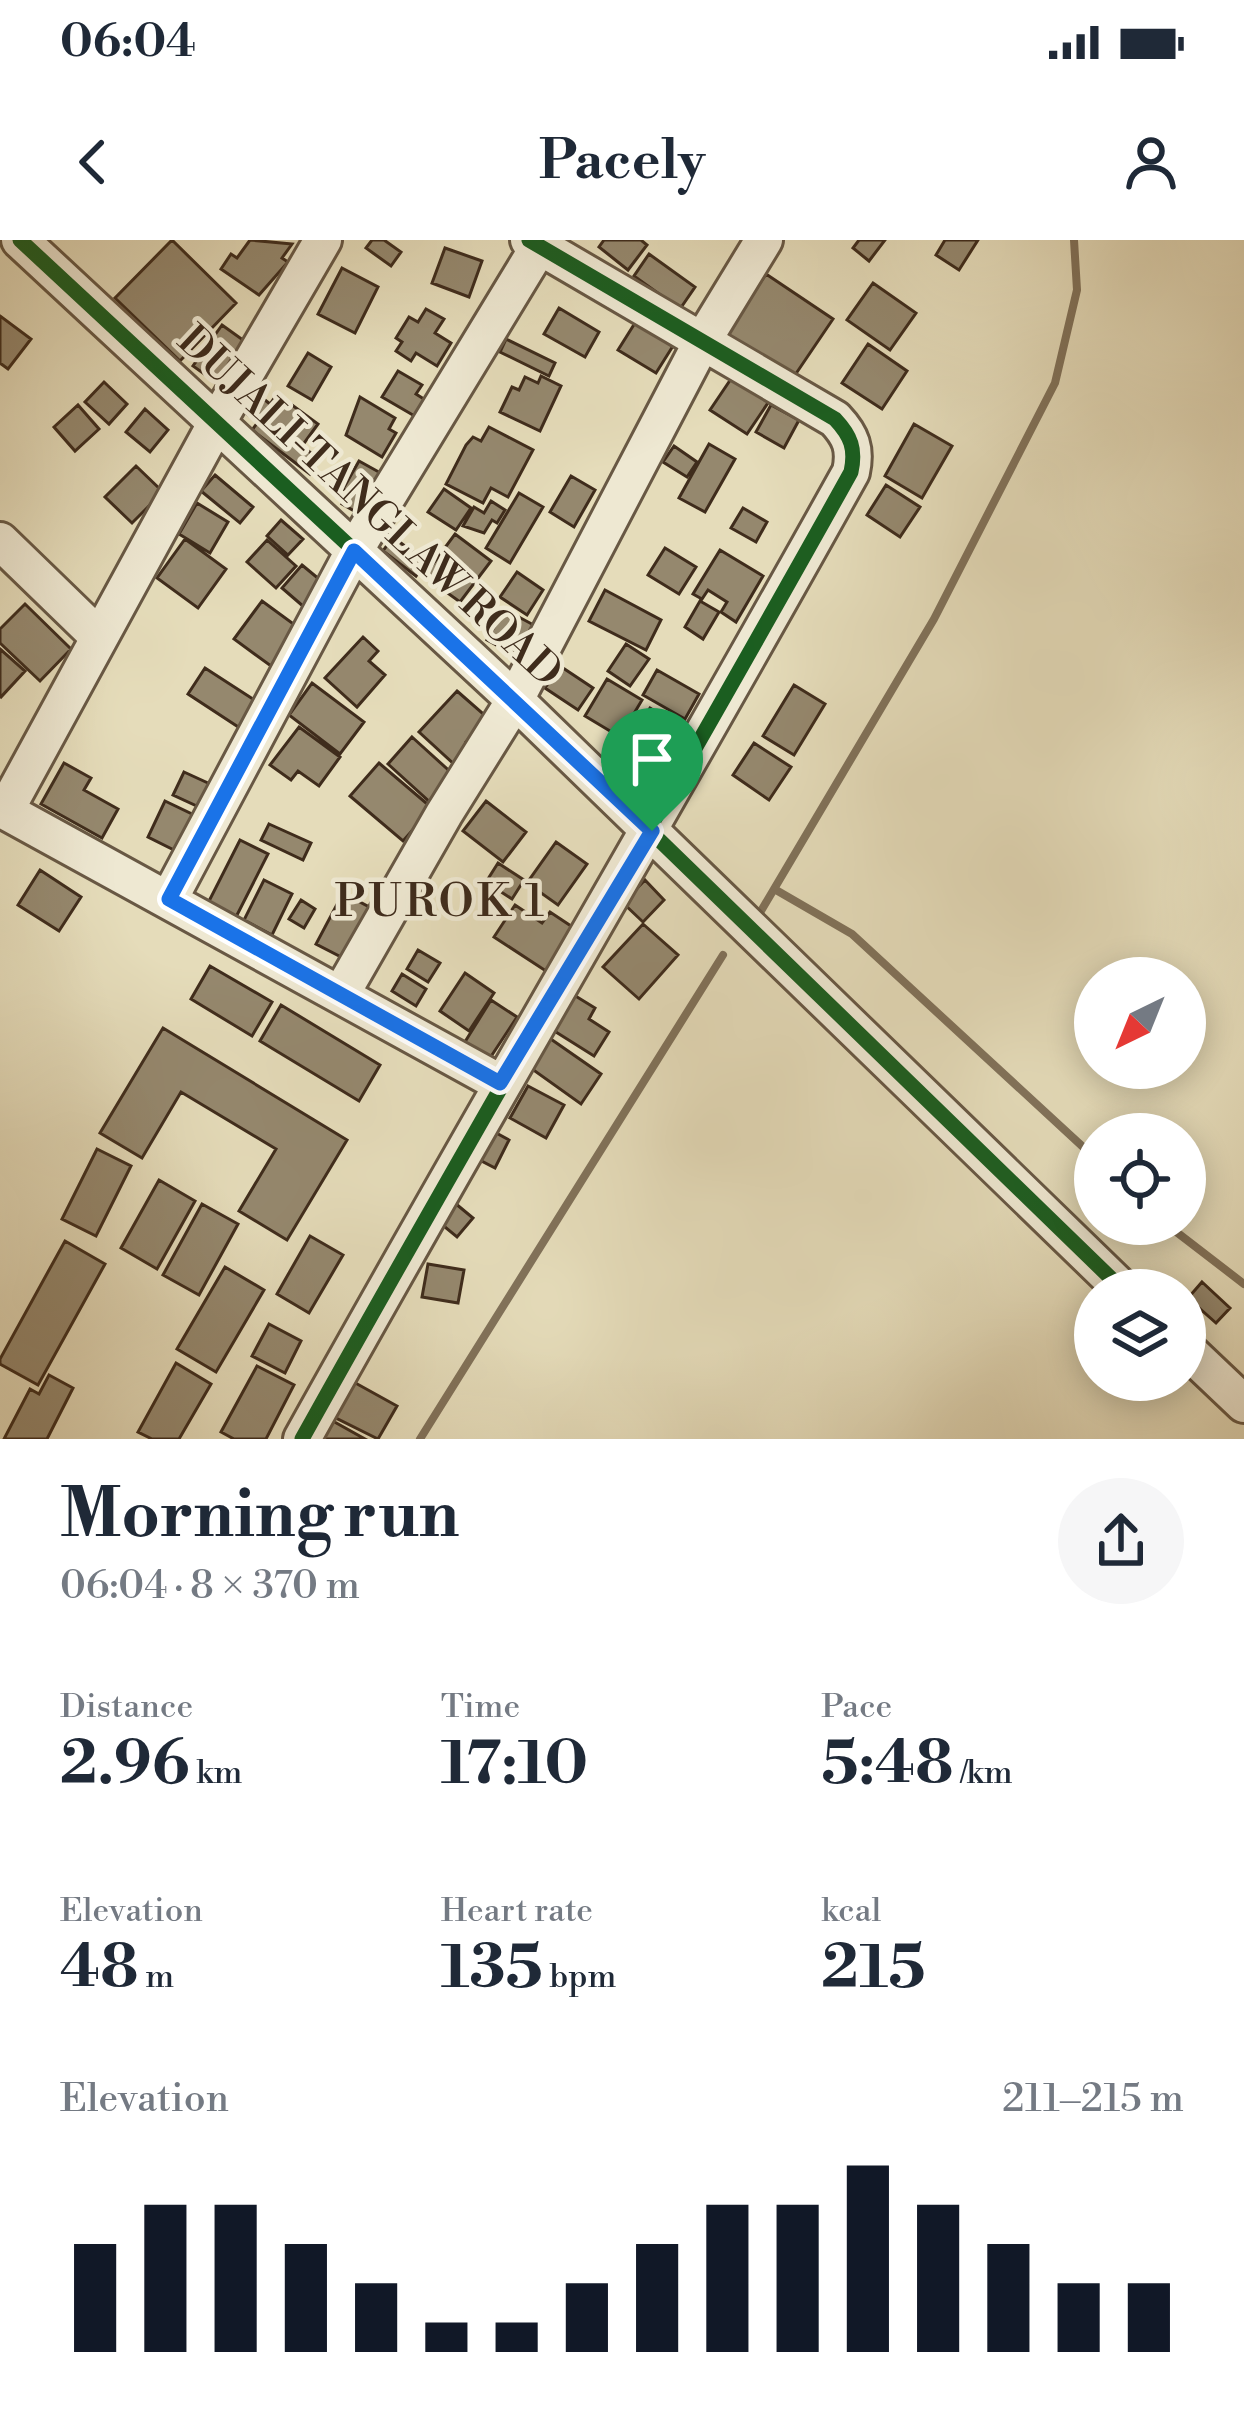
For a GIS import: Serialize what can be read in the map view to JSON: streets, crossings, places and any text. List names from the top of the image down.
{
  "streets": {
    "street": ["DUJALI-TANGLAW ROAD"]
  },
  "districts": ["PUROK 1"],
  "north": "bottom left",
  "page": {
    "status": "06:04",
    "header": "Pacely",
    "heading": ["Morning run", "06:04 · 8 × 370 m"],
    "stats": [
      ["Distance", "2.96 km"],
      ["Time", "17:10"],
      ["Pace", "5:48 /km"],
      ["Elevation", "48 m"],
      ["Heart rate", "135 bpm"],
      ["kcal", "215"]
    ],
    "chart": ["Elevation", "211–215 m"]
  }
}
